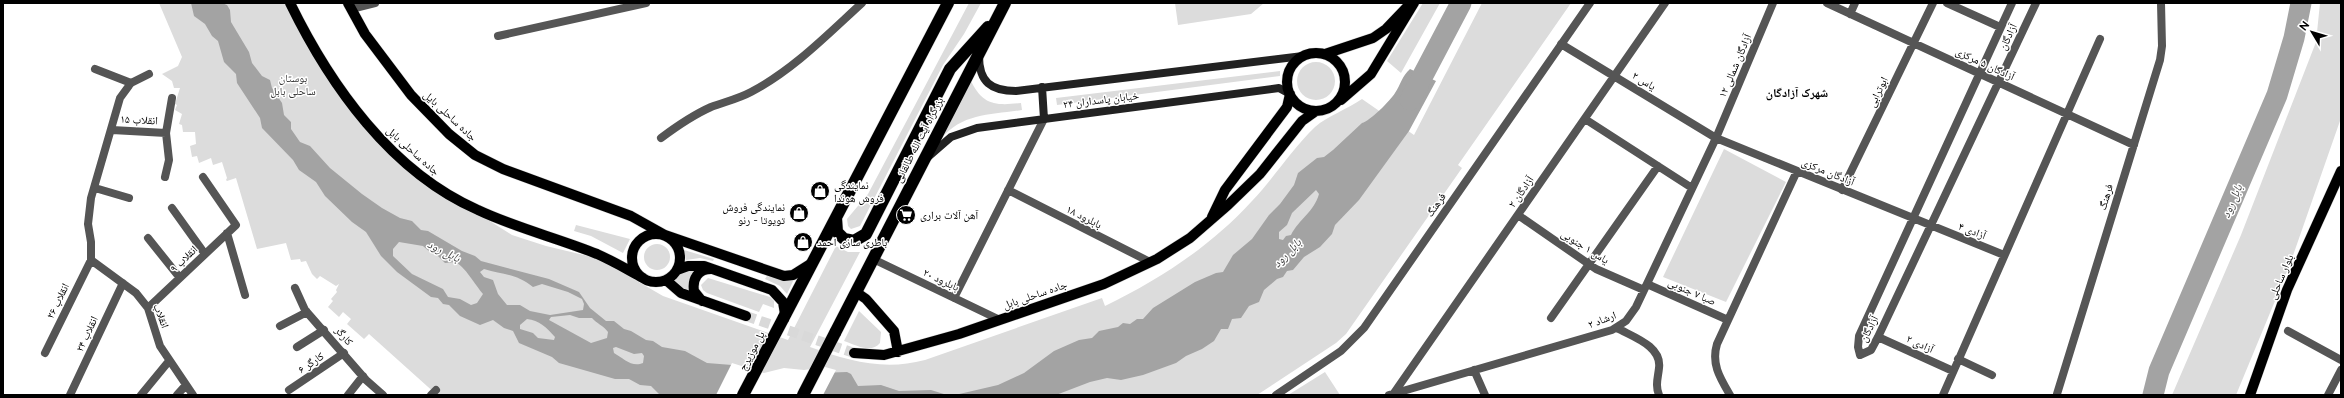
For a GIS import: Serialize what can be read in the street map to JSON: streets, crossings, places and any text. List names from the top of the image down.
{
  "streets": {
    "highway": ["بزرگراه آیت الله طالقانی", "پل موزیرج"],
    "main road": [
      "خیابان پاسداران ۲۴",
      "جاده ساحلی بایل",
      "جاده ساحلی بابل",
      "بلوار ساحلی"
    ],
    "street": [
      "آزادگان",
      "آزادگان ۵ مرکزی",
      "آزادگان شمالی ۱۲",
      "یاس ۲",
      "ابوترابی",
      "انقلاب ۱۵",
      "آزادگان مرکزی",
      "آزادگان ۲",
      "فرهنگ",
      "بابلرود ۱۸",
      "آزادی ۴",
      "یاس ۱ جنوبی",
      "انقلاب ۹",
      "بابلرود ۲۰",
      "صبا ۷ جنوبی",
      "انقلاب ۲۶",
      "انقلاب",
      "ارشاد ۲",
      "انقلاب ۲۴",
      "کارگر",
      "آزادی ۲",
      "کارگر ۶"
    ]
  },
  "crossings": [
    ["آزادگان", "آزادگان ۵ مرکزی"],
    ["آزادگان", "آزادگان مرکزی"],
    ["آزادگان", "آزادی ۴"],
    ["آزادگان", "آزادی ۲"],
    ["آزادگان ۵ مرکزی", "ابوترابی"],
    ["آزادگان ۵ مرکزی", "فرهنگ"],
    ["آزادگان شمالی ۱۲", "یاس ۲"],
    ["آزادگان شمالی ۱۲", "آزادگان مرکزی"],
    ["آزادگان شمالی ۱۲", "ارشاد ۲"],
    ["یاس ۲", "آزادگان مرکزی"],
    ["یاس ۲", "آزادگان ۲"],
    ["یاس ۲", "فرهنگ"],
    ["یاس ۲", "ارشاد ۲"],
    ["ابوترابی", "آزادگان مرکزی"],
    ["خیابان پاسداران ۲۴", "بزرگراه آیت الله طالقانی"],
    ["خیابان پاسداران ۲۴", "جاده ساحلی بابل"],
    ["جاده ساحلی بایل", "جاده ساحلی بابل"],
    ["بزرگراه آیت الله طالقانی", "بابلرود ۲۰"],
    ["جاده ساحلی بابل", "بابلرود ۱۸"],
    ["جاده ساحلی بابل", "بابلرود ۲۰"],
    ["آزادگان مرکزی", "آزادی ۴"],
    ["آزادگان مرکزی", "ارشاد ۲"],
    ["آزادگان ۲", "یاس ۱ جنوبی"],
    ["آزادگان ۲", "ارشاد ۲"],
    ["یاس ۱ جنوبی", "صبا ۷ جنوبی"],
    ["یاس ۱ جنوبی", "ارشاد ۲"],
    ["انقلاب ۹", "انقلاب"],
    ["صبا ۷ جنوبی", "ارشاد ۲"],
    ["انقلاب ۲۶", "انقلاب"],
    ["انقلاب", "انقلاب ۲۴"],
    ["کارگر", "کارگر ۶"]
  ],
  "districts": ["شهرک آزادگان"],
  "water": ["بابل رود"],
  "parks": ["بوستان ساحلی بابل"],
  "places": {
    "shop": ["نمایندگی فروش هوندا", "نمایندگی فروش تویوتا - رنو", "باطری سازی احمد"],
    "supermarket": ["آهن آلات براری"]
  },
  "north": "top left"
}
